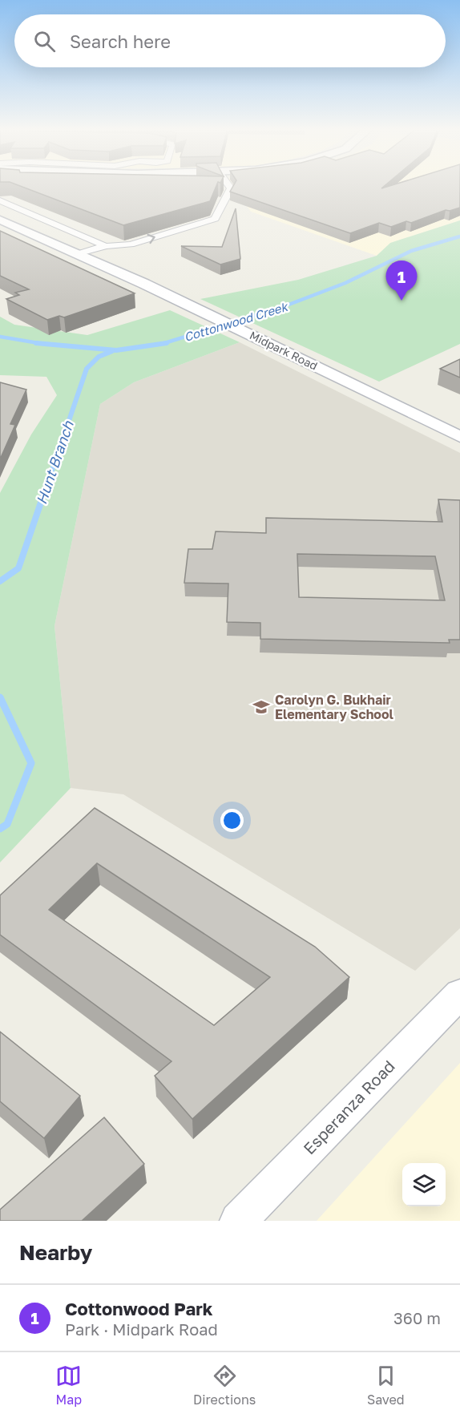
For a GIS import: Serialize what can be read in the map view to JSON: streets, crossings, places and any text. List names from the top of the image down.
{
  "streets": {
    "street": ["Midpark Road", "Esperanza Road"]
  },
  "water": ["Cottonwood Creek", "Hunt Branch"],
  "places": {
    "school or university": ["Carolyn G. Bukhair Elementary School"]
  },
  "page": {
    "search": "Search here",
    "pins": "1",
    "heading": "Nearby",
    "list": [
      {
        "mark": "1",
        "name": "Cottonwood Park",
        "note": "Park · Midpark Road",
        "value": "360 m"
      }
    ],
    "nav": ["Map", "Directions", "Saved"]
  }
}
